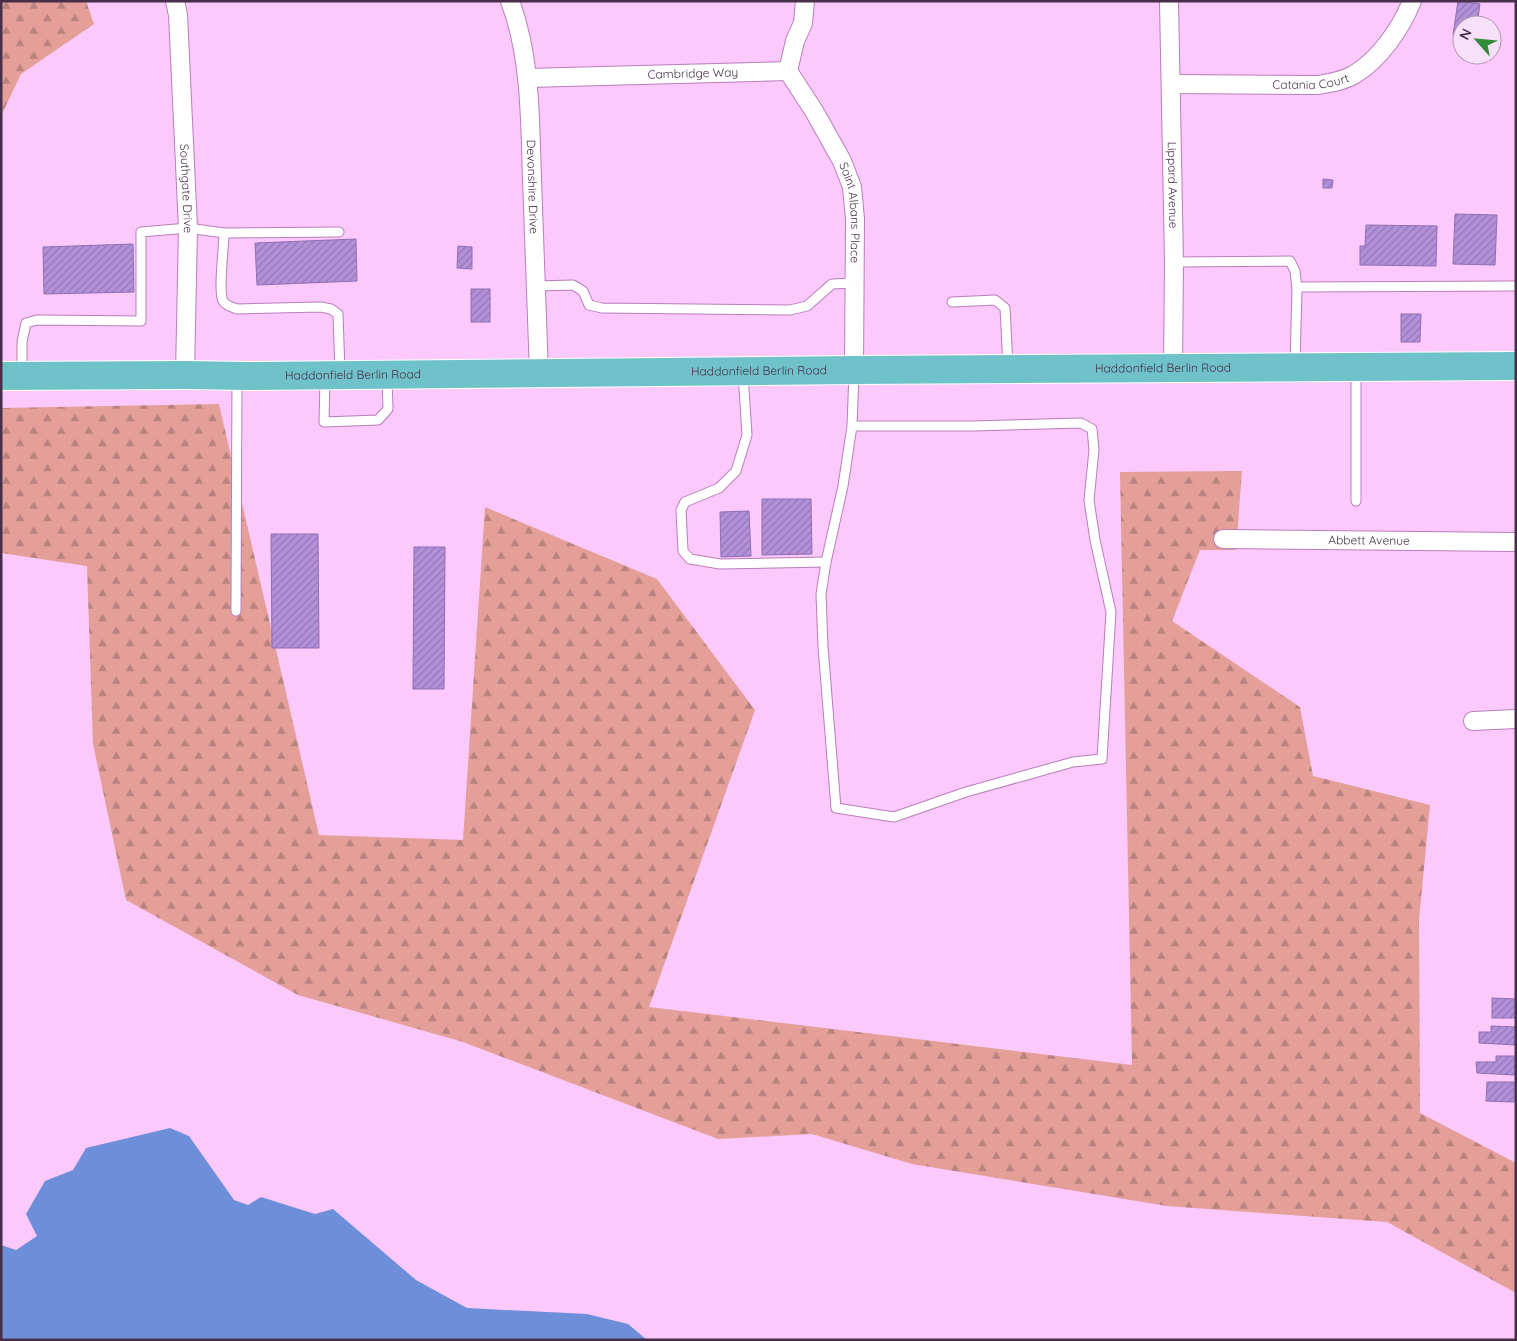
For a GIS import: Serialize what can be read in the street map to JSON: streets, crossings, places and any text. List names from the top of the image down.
{
  "streets": {
    "main road": ["Haddonfield Berlin Road"],
    "street": [
      "Cambridge Way",
      "Catania Court",
      "Lippard Avenue",
      "Devonshire Drive",
      "Southgate Drive",
      "Saint Albans Place",
      "Abbett Avenue"
    ]
  },
  "crossings": [
    ["Cambridge Way", "Devonshire Drive"],
    ["Cambridge Way", "Saint Albans Place"],
    ["Catania Court", "Lippard Avenue"],
    ["Lippard Avenue", "Haddonfield Berlin Road"],
    ["Devonshire Drive", "Haddonfield Berlin Road"],
    ["Southgate Drive", "Haddonfield Berlin Road"],
    ["Saint Albans Place", "Haddonfield Berlin Road"]
  ],
  "north": "top left"
}
